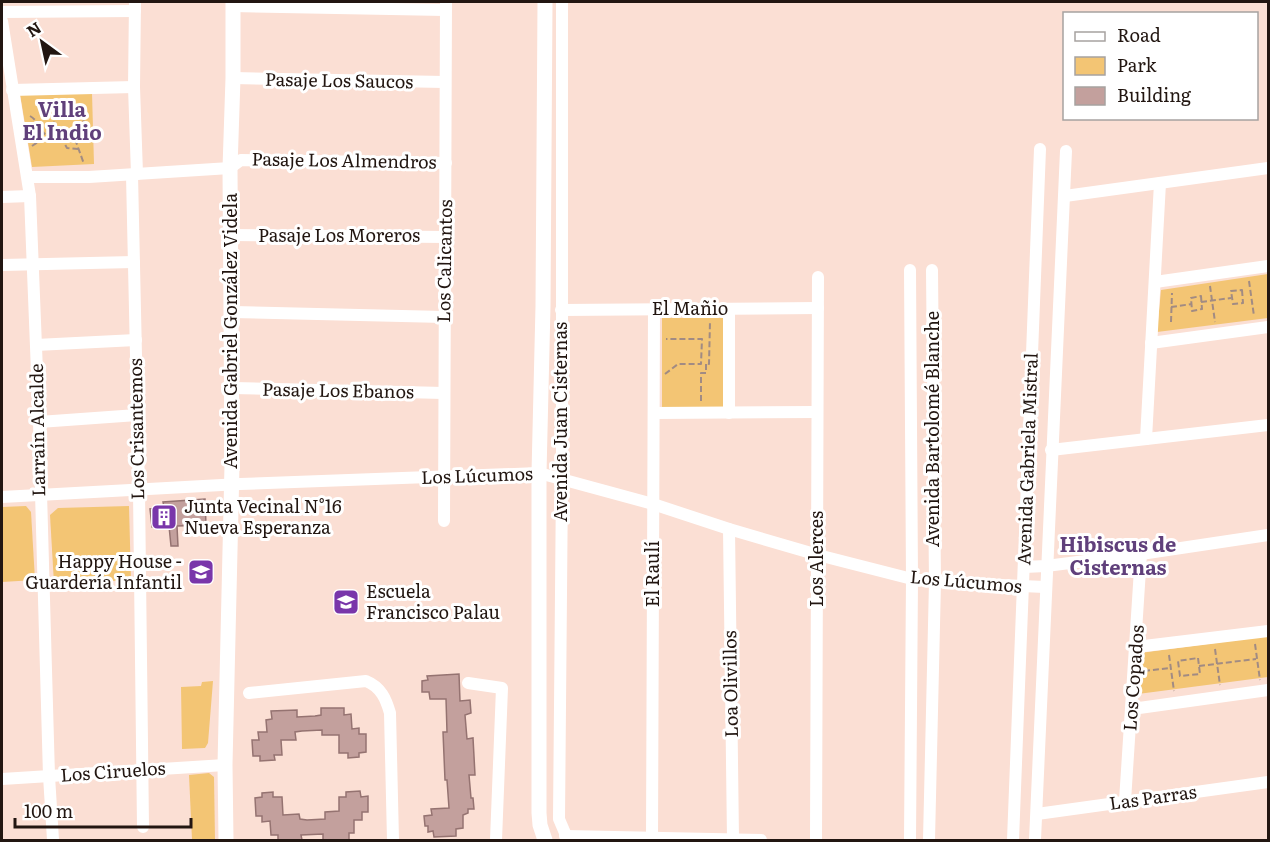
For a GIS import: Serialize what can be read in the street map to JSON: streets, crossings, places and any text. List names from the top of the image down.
{
  "streets": {
    "main road": ["Avenida Gabriel González Videla", "Avenida Juan Cisternas"],
    "street": [
      "Pasaje Los Saucos",
      "Pasaje Los Almendros",
      "Pasaje Los Moreros",
      "Los Calicantos",
      "El Mañio",
      "Pasaje Los Ebanos",
      "Los Crisantemos",
      "Avenida Bartolomé Blanche",
      "Larraín Alcalde",
      "Avenida Gabriela Mistral",
      "Los Lúcumos",
      "Los Alerces",
      "El Raulí",
      "Los Copados",
      "Loa Olivillos",
      "Los Ciruelos",
      "Las Parras"
    ]
  },
  "crossings": [
    ["Pasaje Los Saucos", "Los Calicantos"],
    ["Pasaje Los Saucos", "Avenida Gabriel González Videla"],
    ["Pasaje Los Almendros", "Los Calicantos"],
    ["Pasaje Los Almendros", "Avenida Gabriel González Videla"],
    ["Pasaje Los Almendros", "Los Crisantemos"],
    ["Pasaje Los Almendros", "Larraín Alcalde"],
    ["Pasaje Los Moreros", "Los Calicantos"],
    ["Pasaje Los Moreros", "Avenida Gabriel González Videla"],
    ["Los Calicantos", "Pasaje Los Ebanos"],
    ["Los Calicantos", "Los Lúcumos"],
    ["El Mañio", "Avenida Juan Cisternas"],
    ["El Mañio", "Los Alerces"],
    ["El Mañio", "El Raulí"],
    ["Avenida Gabriel González Videla", "Pasaje Los Ebanos"],
    ["Avenida Gabriel González Videla", "Los Lúcumos"],
    ["Avenida Gabriel González Videla", "Los Ciruelos"],
    ["Avenida Juan Cisternas", "Los Lúcumos"],
    ["Los Crisantemos", "Los Lúcumos"],
    ["Los Crisantemos", "Los Ciruelos"],
    ["Avenida Bartolomé Blanche", "Los Lúcumos"],
    ["Larraín Alcalde", "Los Lúcumos"],
    ["Larraín Alcalde", "Los Ciruelos"],
    ["Avenida Gabriela Mistral", "Los Lúcumos"],
    ["Avenida Gabriela Mistral", "Las Parras"],
    ["Los Lúcumos", "Los Alerces"],
    ["Los Lúcumos", "El Raulí"],
    ["Los Lúcumos", "Los Copados"],
    ["Los Lúcumos", "Loa Olivillos"],
    ["Los Copados", "Las Parras"]
  ],
  "districts": ["Villa El Indio", "Hibiscus de Cisternas"],
  "places": {
    "building": ["Junta Vecinal N°16 Nueva Esperanza"],
    "school or university": ["Happy House - Guardería Infantil", "Escuela Francisco Palau"]
  },
  "legend": ["Road", "Park", "Building"],
  "scale_bar": "100 m",
  "north": "top left"
}
